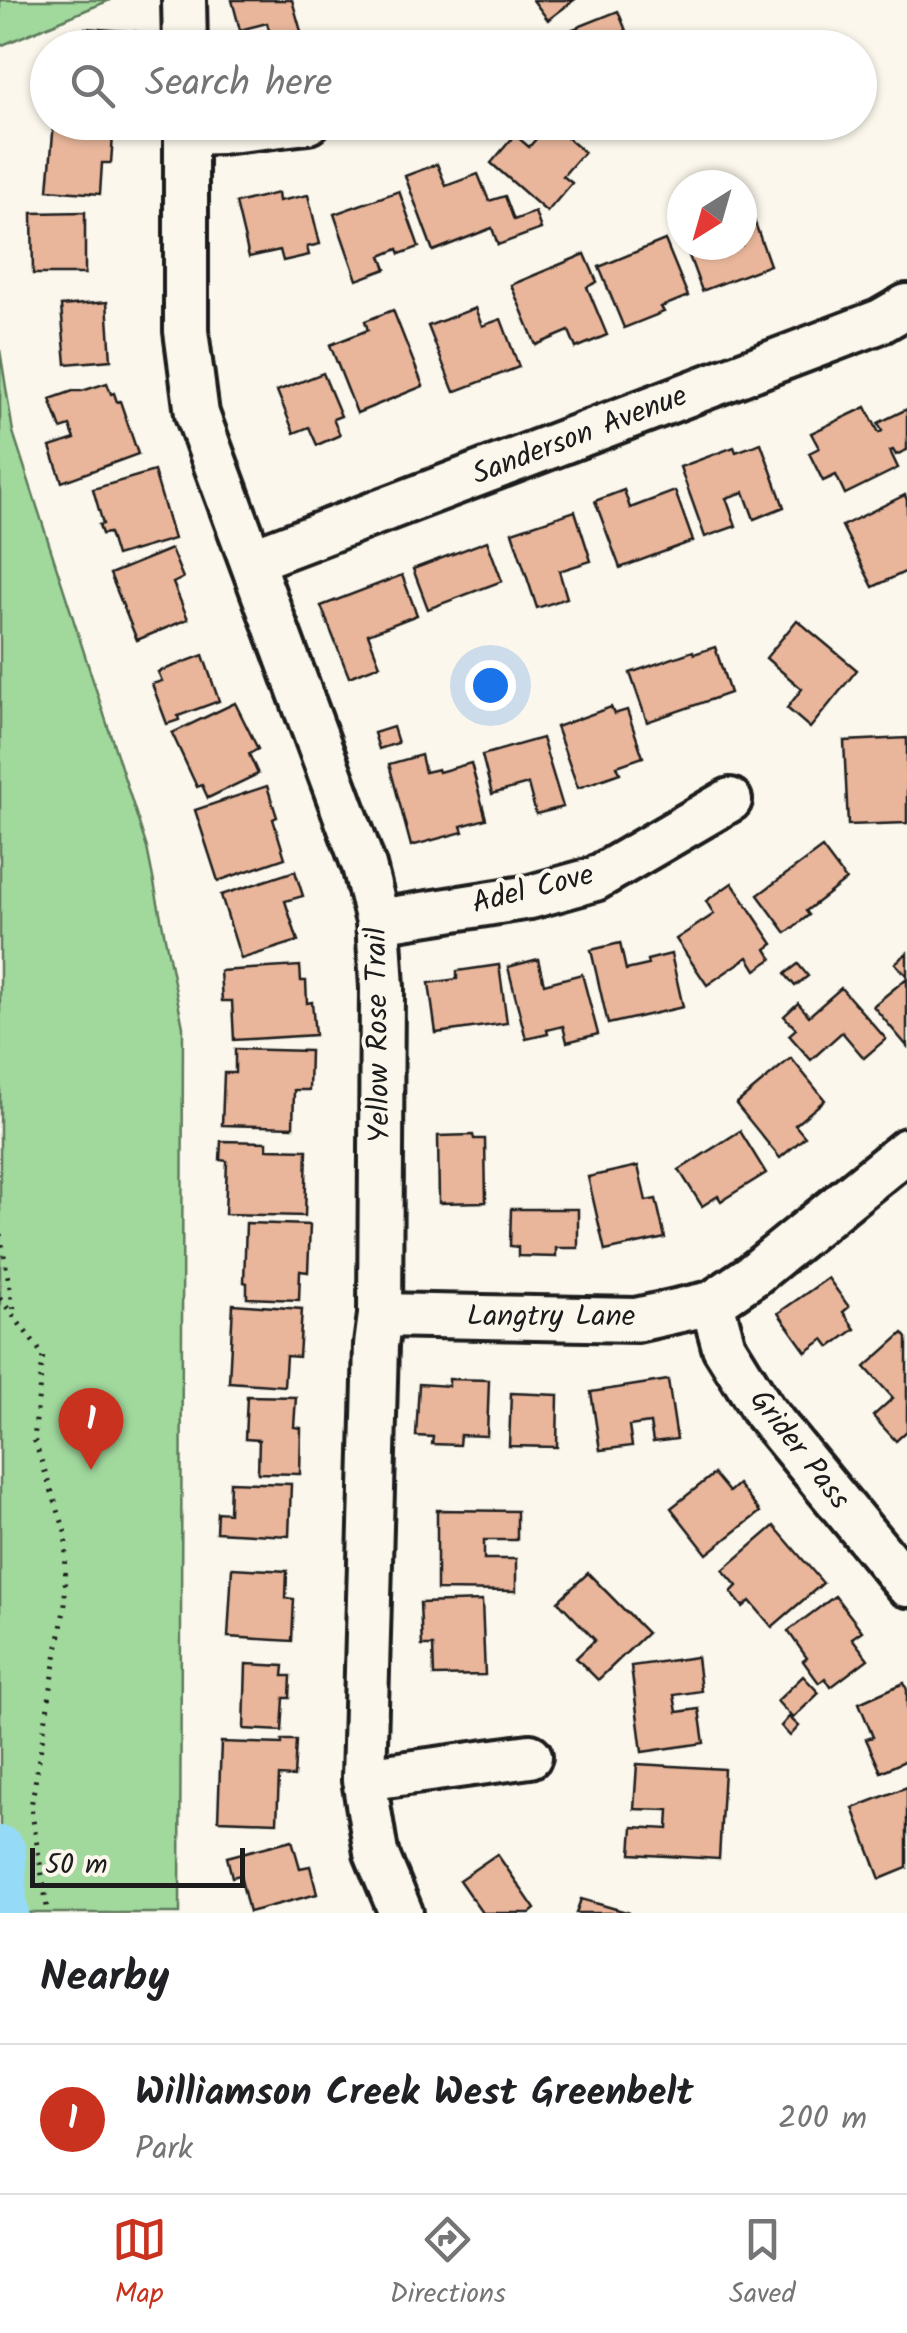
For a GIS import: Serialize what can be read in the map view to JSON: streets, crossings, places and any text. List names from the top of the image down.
{
  "streets": {
    "street": [
      "Sanderson Avenue",
      "Adel Cove",
      "Yellow Rose Trail",
      "Langtry Lane",
      "Grider Pass"
    ]
  },
  "crossings": [
    ["Sanderson Avenue", "Yellow Rose Trail"],
    ["Adel Cove", "Yellow Rose Trail"],
    ["Yellow Rose Trail", "Langtry Lane"],
    ["Langtry Lane", "Grider Pass"]
  ],
  "scale_bar": "50 m",
  "north": "bottom left",
  "page": {
    "search": "Search here",
    "pins": "1",
    "scale": "50 m",
    "heading": "Nearby",
    "list": [
      {
        "mark": "1",
        "name": "Williamson Creek West Greenbelt",
        "note": "Park",
        "value": "200 m"
      }
    ],
    "nav": ["Map", "Directions", "Saved"]
  }
}
